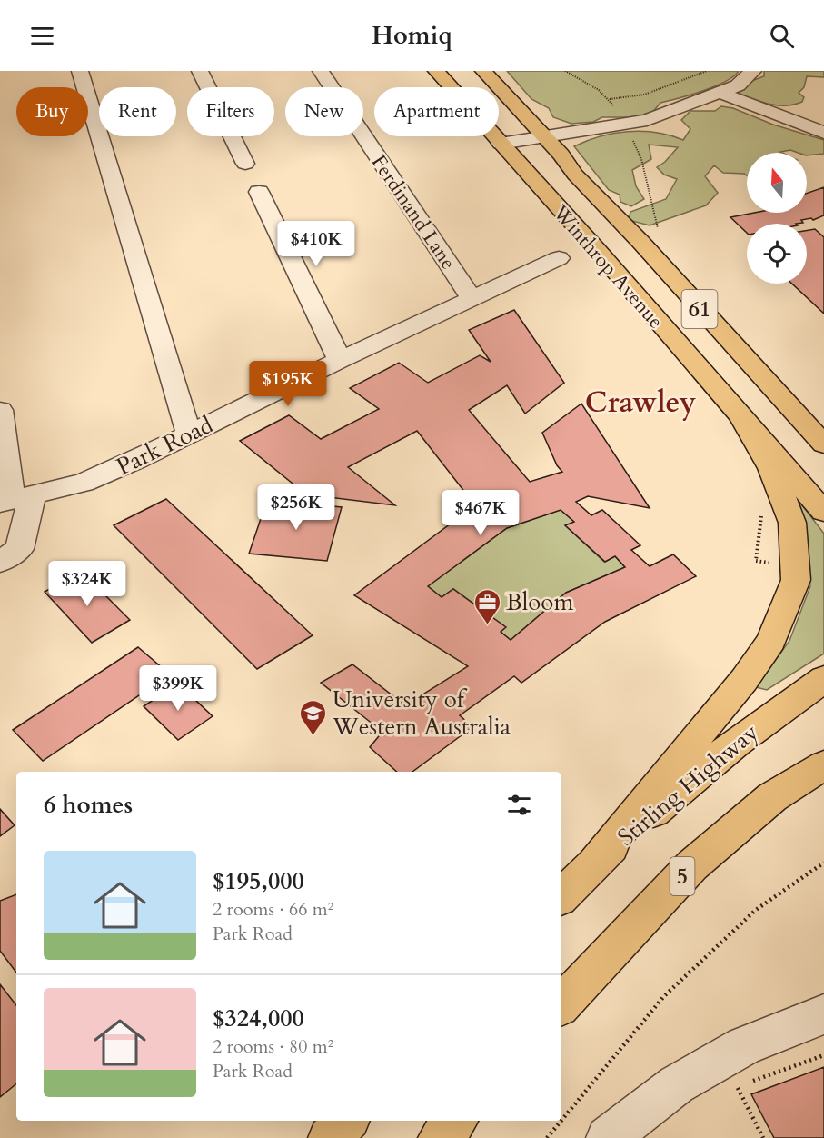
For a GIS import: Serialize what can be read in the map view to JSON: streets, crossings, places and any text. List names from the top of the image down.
{
  "streets": {
    "main road": [
      "Winthrop Avenue",
      "61",
      "Stirling Highway",
      "5"
    ],
    "street": ["Ferdinand Lane", "Park Road"]
  },
  "crossings": [
    ["Ferdinand Lane", "Park Road"]
  ],
  "districts": ["Crawley"],
  "places": {
    "office": ["Bloom"],
    "school or university": ["University of Western Australia"]
  },
  "north": "top",
  "page": {
    "header": "Homiq",
    "chip": [
      "Buy",
      "Rent",
      "Filters",
      "New",
      "Apartment"
    ],
    "price": [
      "$410K",
      "$195K",
      "$256K",
      "$467K",
      "$324K",
      "$399K"
    ],
    "heading": "6 homes",
    "list": [
      {
        "name": "$195,000",
        "note": "2 rooms · 66 m² · Park Road"
      },
      {
        "name": "$324,000",
        "note": "2 rooms · 80 m² · Park Road"
      }
    ]
  }
}
